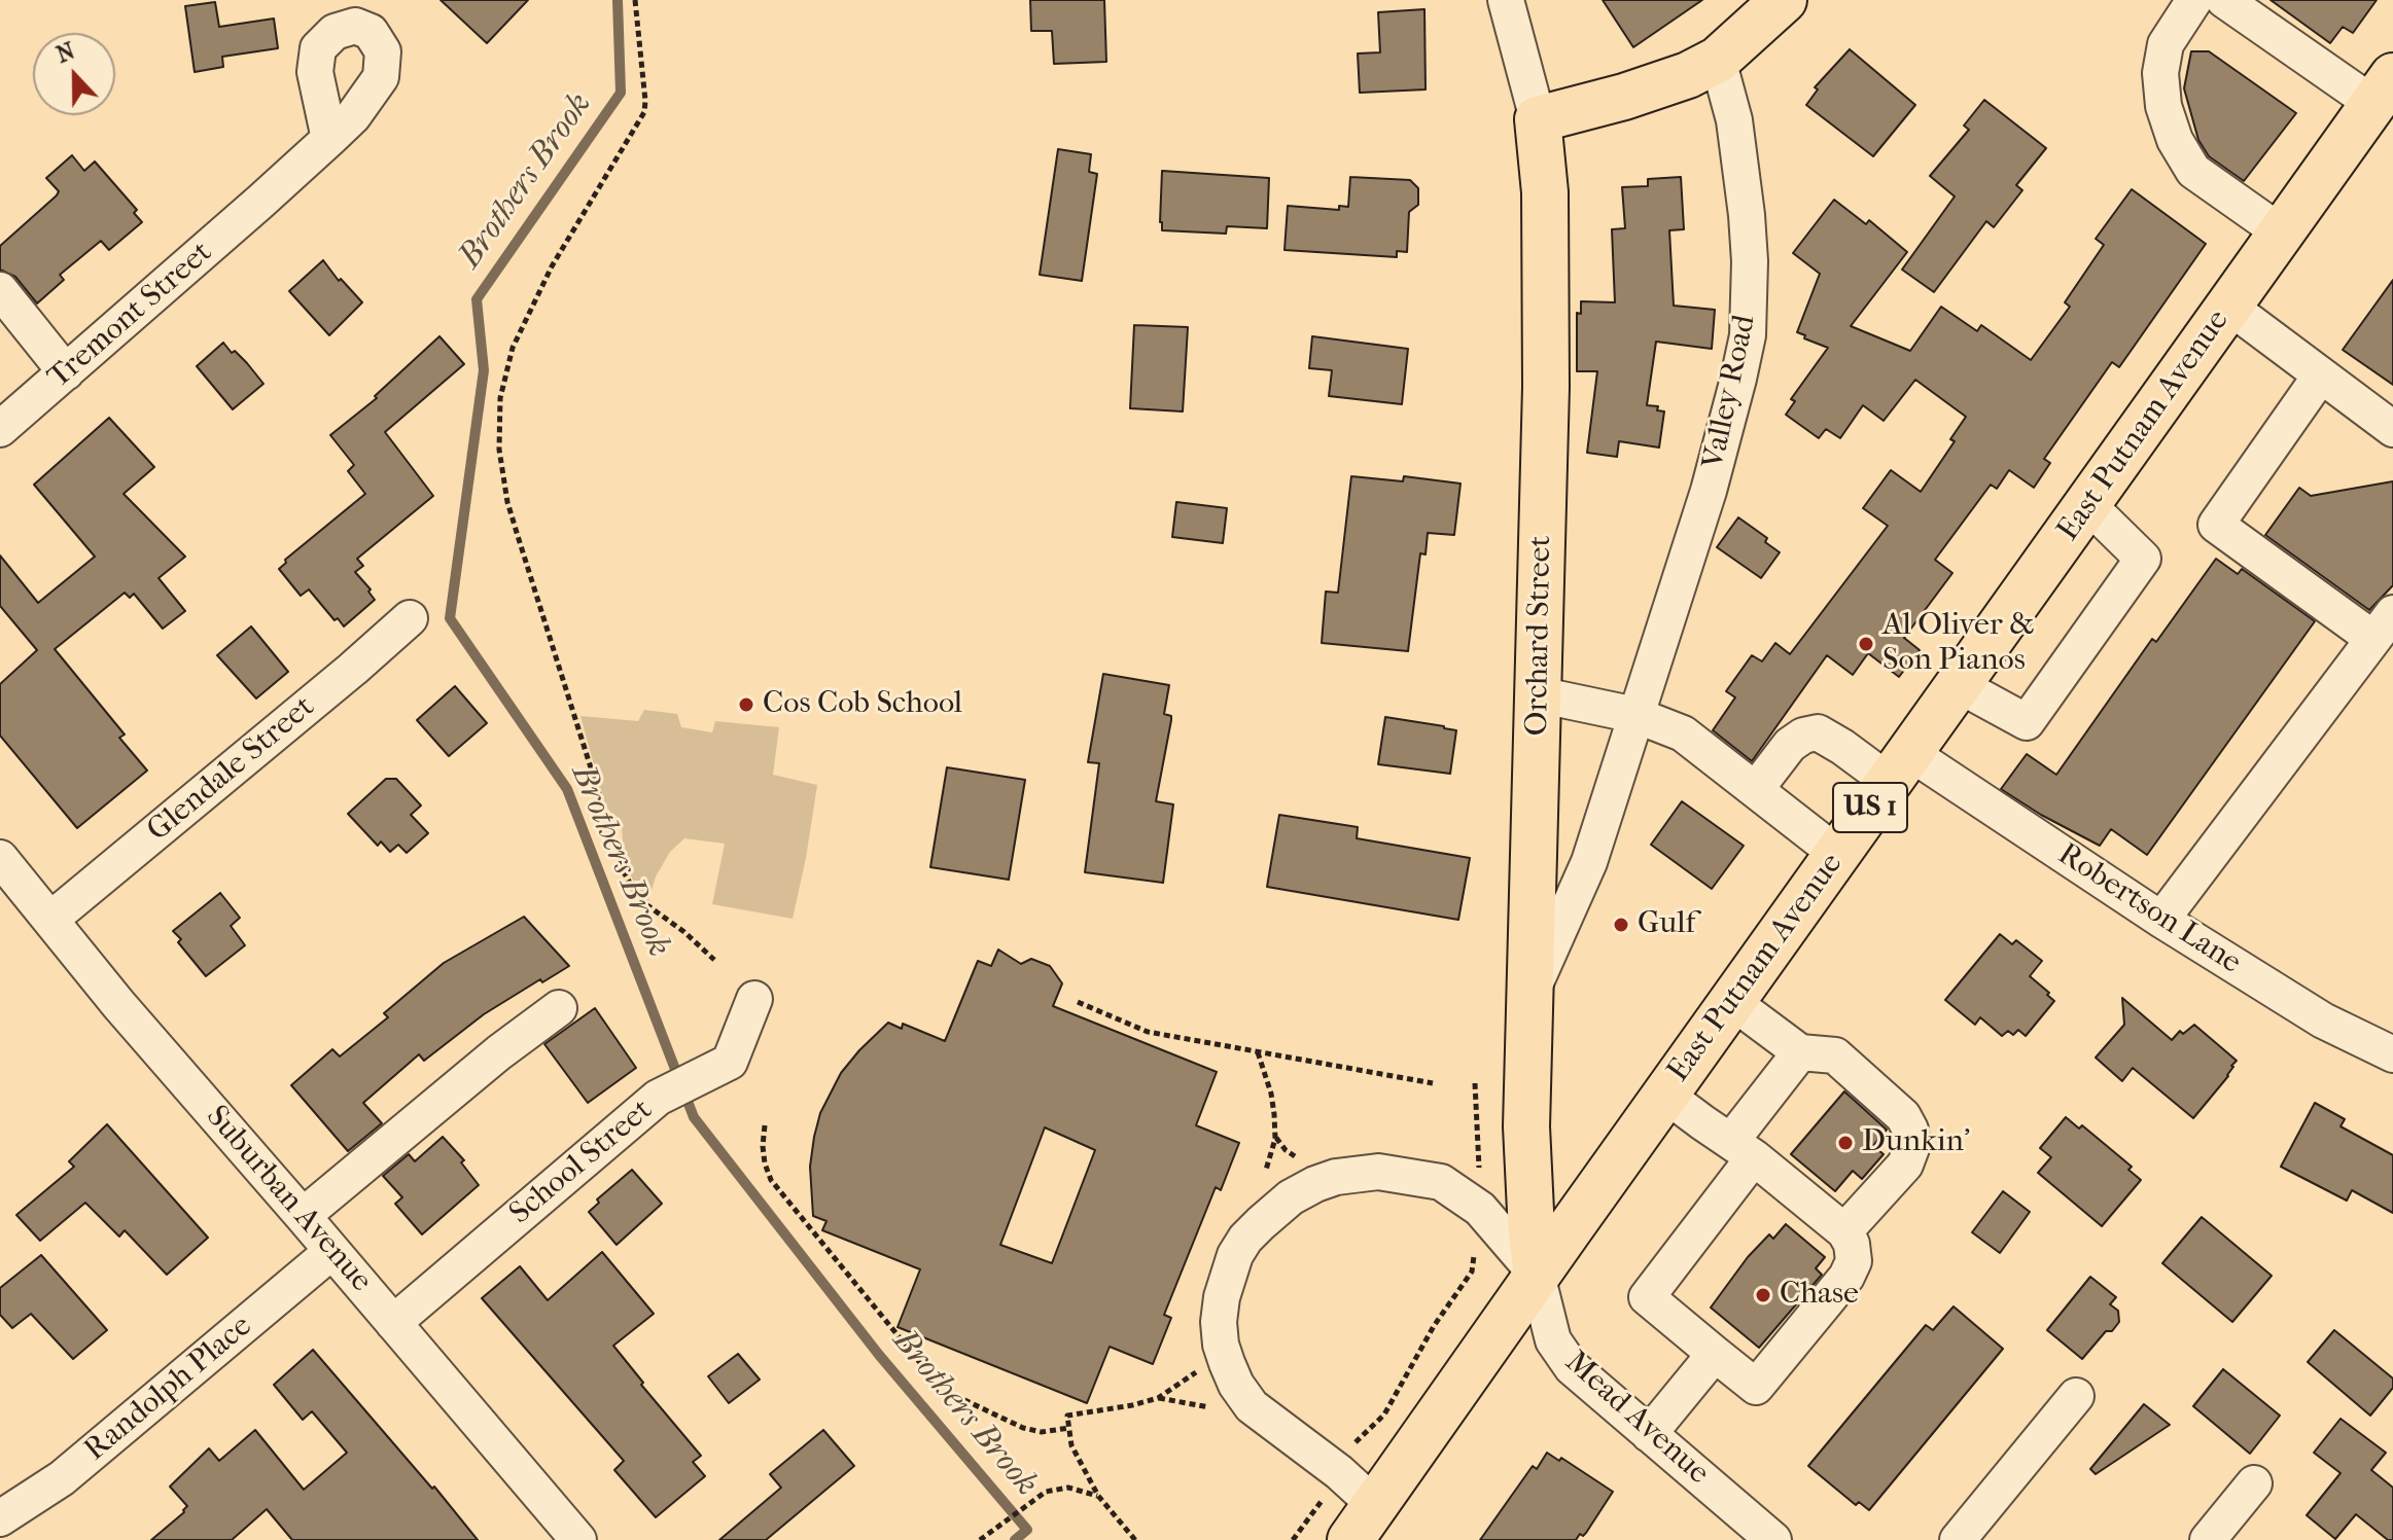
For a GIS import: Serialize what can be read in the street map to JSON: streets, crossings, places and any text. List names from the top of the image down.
{
  "streets": {
    "main road": ["East Putnam Avenue", "Orchard Street", "US 1"],
    "street": [
      "Tremont Street",
      "Valley Road",
      "Glendale Street",
      "Robertson Lane",
      "School Street",
      "Suburban Avenue",
      "Randolph Place",
      "Mead Avenue"
    ]
  },
  "crossings": [
    ["Valley Road", "Orchard Street"],
    ["East Putnam Avenue", "Orchard Street"],
    ["East Putnam Avenue", "Robertson Lane"],
    ["East Putnam Avenue", "Mead Avenue"],
    ["Orchard Street", "Mead Avenue"],
    ["Glendale Street", "Suburban Avenue"],
    ["School Street", "Suburban Avenue"],
    ["Suburban Avenue", "Randolph Place"]
  ],
  "water": ["Brothers Brook"],
  "places": [
    "Al Oliver & Son Pianos",
    "Cos Cob School",
    "Gulf",
    "Dunkin'",
    "Chase"
  ],
  "north": "top"
}
